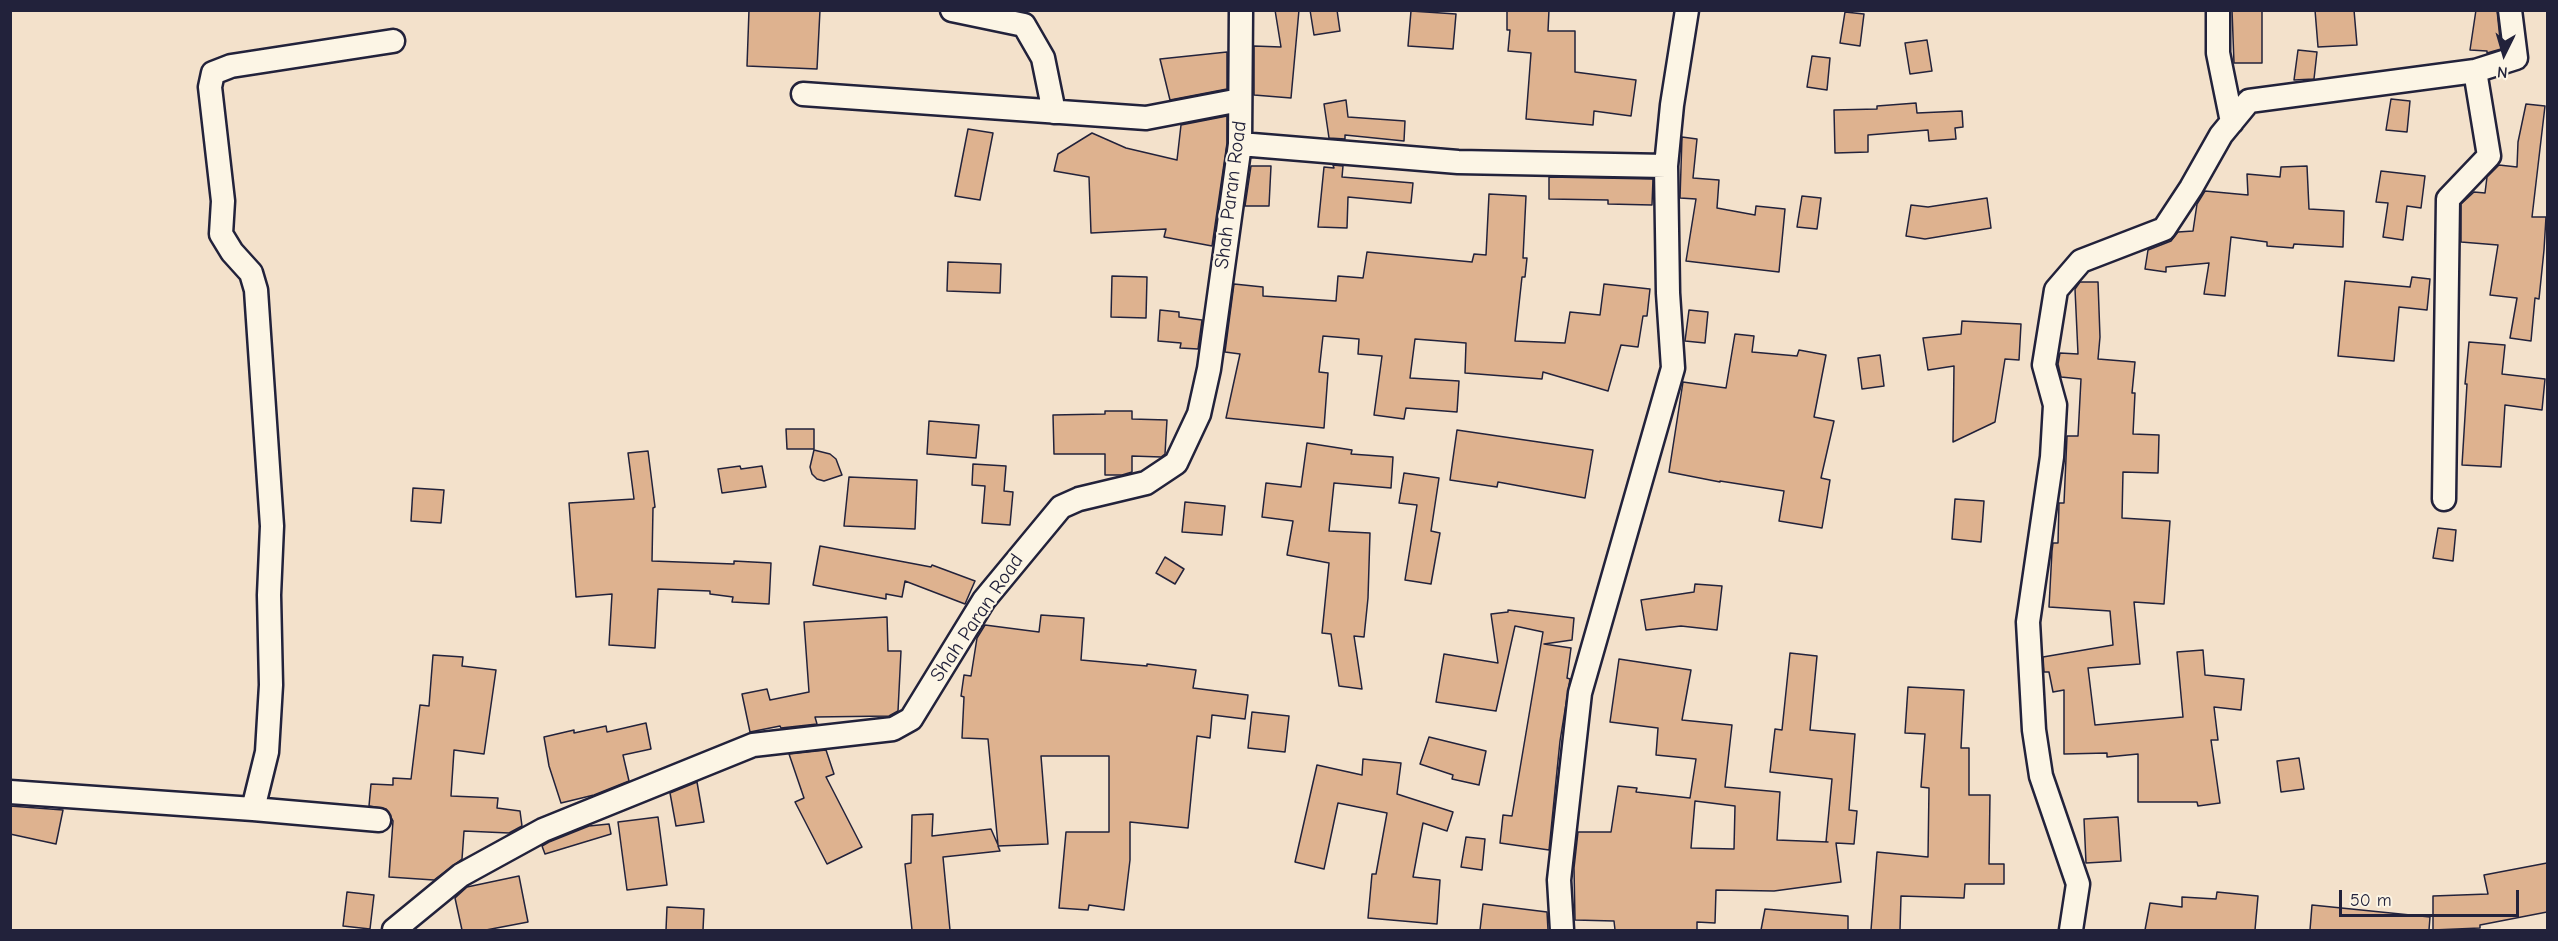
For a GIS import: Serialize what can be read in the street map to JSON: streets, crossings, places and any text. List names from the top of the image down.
{
  "streets": {
    "street": ["Shah Paran Road"]
  },
  "scale_bar": "50 m",
  "north": "bottom"
}
